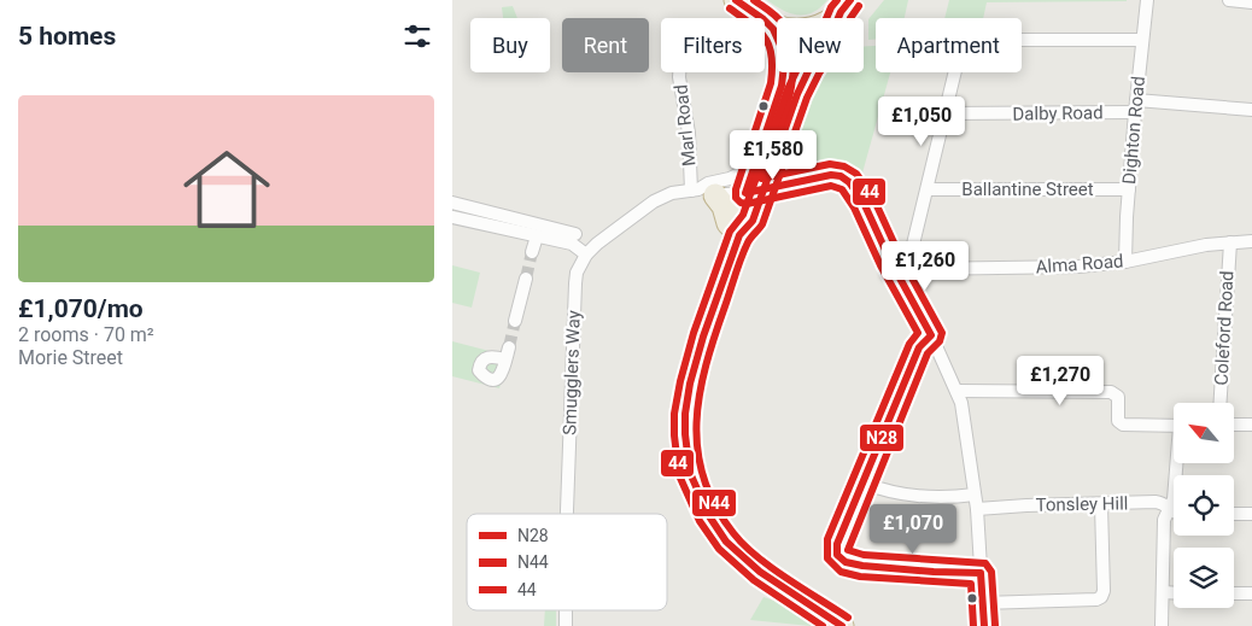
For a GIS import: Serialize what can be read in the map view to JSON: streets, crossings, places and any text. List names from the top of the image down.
{
  "streets": {
    "street": [
      "Dalby Road",
      "Marl Road",
      "Dighton Road",
      "Ballantine Street",
      "Alma Road",
      "Coleford Road",
      "Smugglers Way",
      "Tonsley Hill"
    ]
  },
  "crossings": [
    ["Dalby Road", "Dighton Road"],
    ["Marl Road", "Smugglers Way"],
    ["Dighton Road", "Ballantine Street"],
    ["Dighton Road", "Alma Road"],
    ["Ballantine Street", "Alma Road"],
    ["Alma Road", "Coleford Road"]
  ],
  "lines": ["transit line N28", "transit line 44", "transit line N44"],
  "legend": ["N28", "N44", "44"],
  "north": "top left",
  "page": {
    "heading": "5 homes",
    "chip": [
      "Buy",
      "Rent",
      "Filters",
      "New",
      "Apartment"
    ],
    "list": [
      {
        "name": "£1,070/mo",
        "note": "2 rooms · 70 m² · Morie Street"
      }
    ],
    "price": [
      "£1,050",
      "£1,580",
      "£1,260",
      "£1,270",
      "£1,070"
    ]
  }
}
